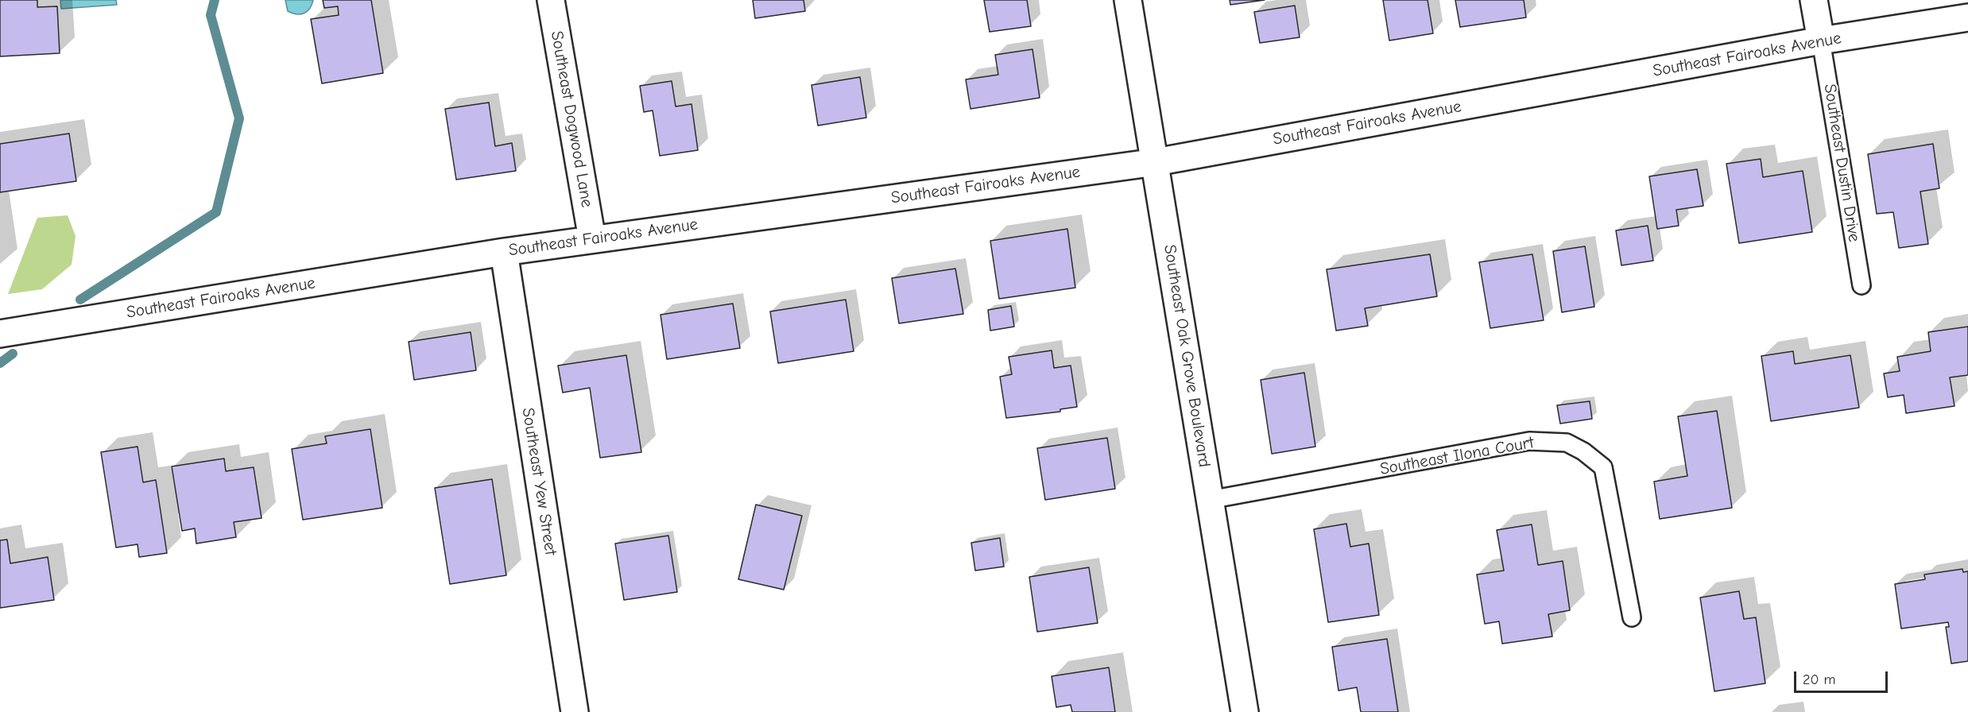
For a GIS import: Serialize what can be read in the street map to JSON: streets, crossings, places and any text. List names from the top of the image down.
{
  "streets": {
    "street": [
      "Southeast Fairoaks Avenue",
      "Southeast Dogwood Lane",
      "Southeast Oak Grove Boulevard",
      "Southeast Yew Street"
    ],
    "lane": ["Southeast Dustin Drive", "Southeast Ilona Court"]
  },
  "crossings": [
    ["Southeast Fairoaks Avenue", "Southeast Dogwood Lane"],
    ["Southeast Fairoaks Avenue", "Southeast Dustin Drive"],
    ["Southeast Fairoaks Avenue", "Southeast Oak Grove Boulevard"],
    ["Southeast Fairoaks Avenue", "Southeast Yew Street"],
    ["Southeast Oak Grove Boulevard", "Southeast Ilona Court"]
  ],
  "scale_bar": "20 m"
}
